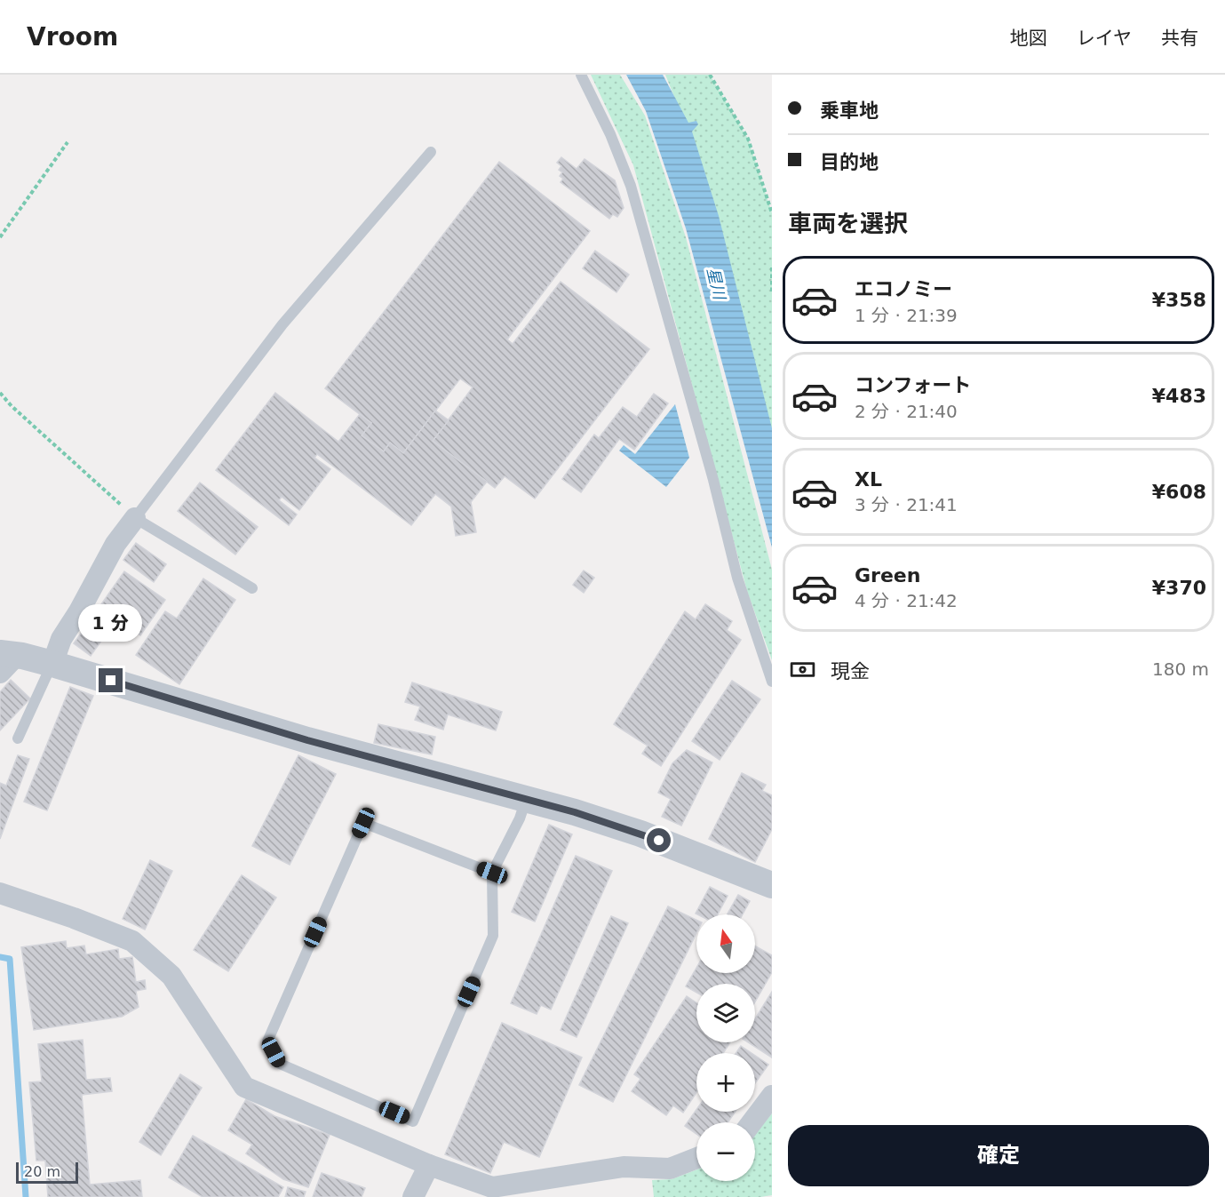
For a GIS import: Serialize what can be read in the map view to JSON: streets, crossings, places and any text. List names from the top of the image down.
{
  "water": ["星川"],
  "scale_bar": "20 m",
  "north": "top",
  "page": {
    "header": "Vroom",
    "nav": ["地図", "レイヤ", "共有"],
    "banner": ["乗車地", "目的地"],
    "heading": "車両を選択",
    "list": [
      {
        "name": "エコノミー",
        "note": "1 分 · 21:39",
        "value": "¥358"
      },
      {
        "name": "コンフォート",
        "note": "2 分 · 21:40",
        "value": "¥483"
      },
      {
        "name": "XL",
        "note": "3 分 · 21:41",
        "value": "¥608"
      },
      {
        "name": "Green",
        "note": "4 分 · 21:42",
        "value": "¥370"
      }
    ],
    "bubble": "1 分",
    "pay": ["現金", "180 m"],
    "map_buttons": ["+", "−"],
    "buttons": "確定",
    "scale": "20 m"
  }
}
